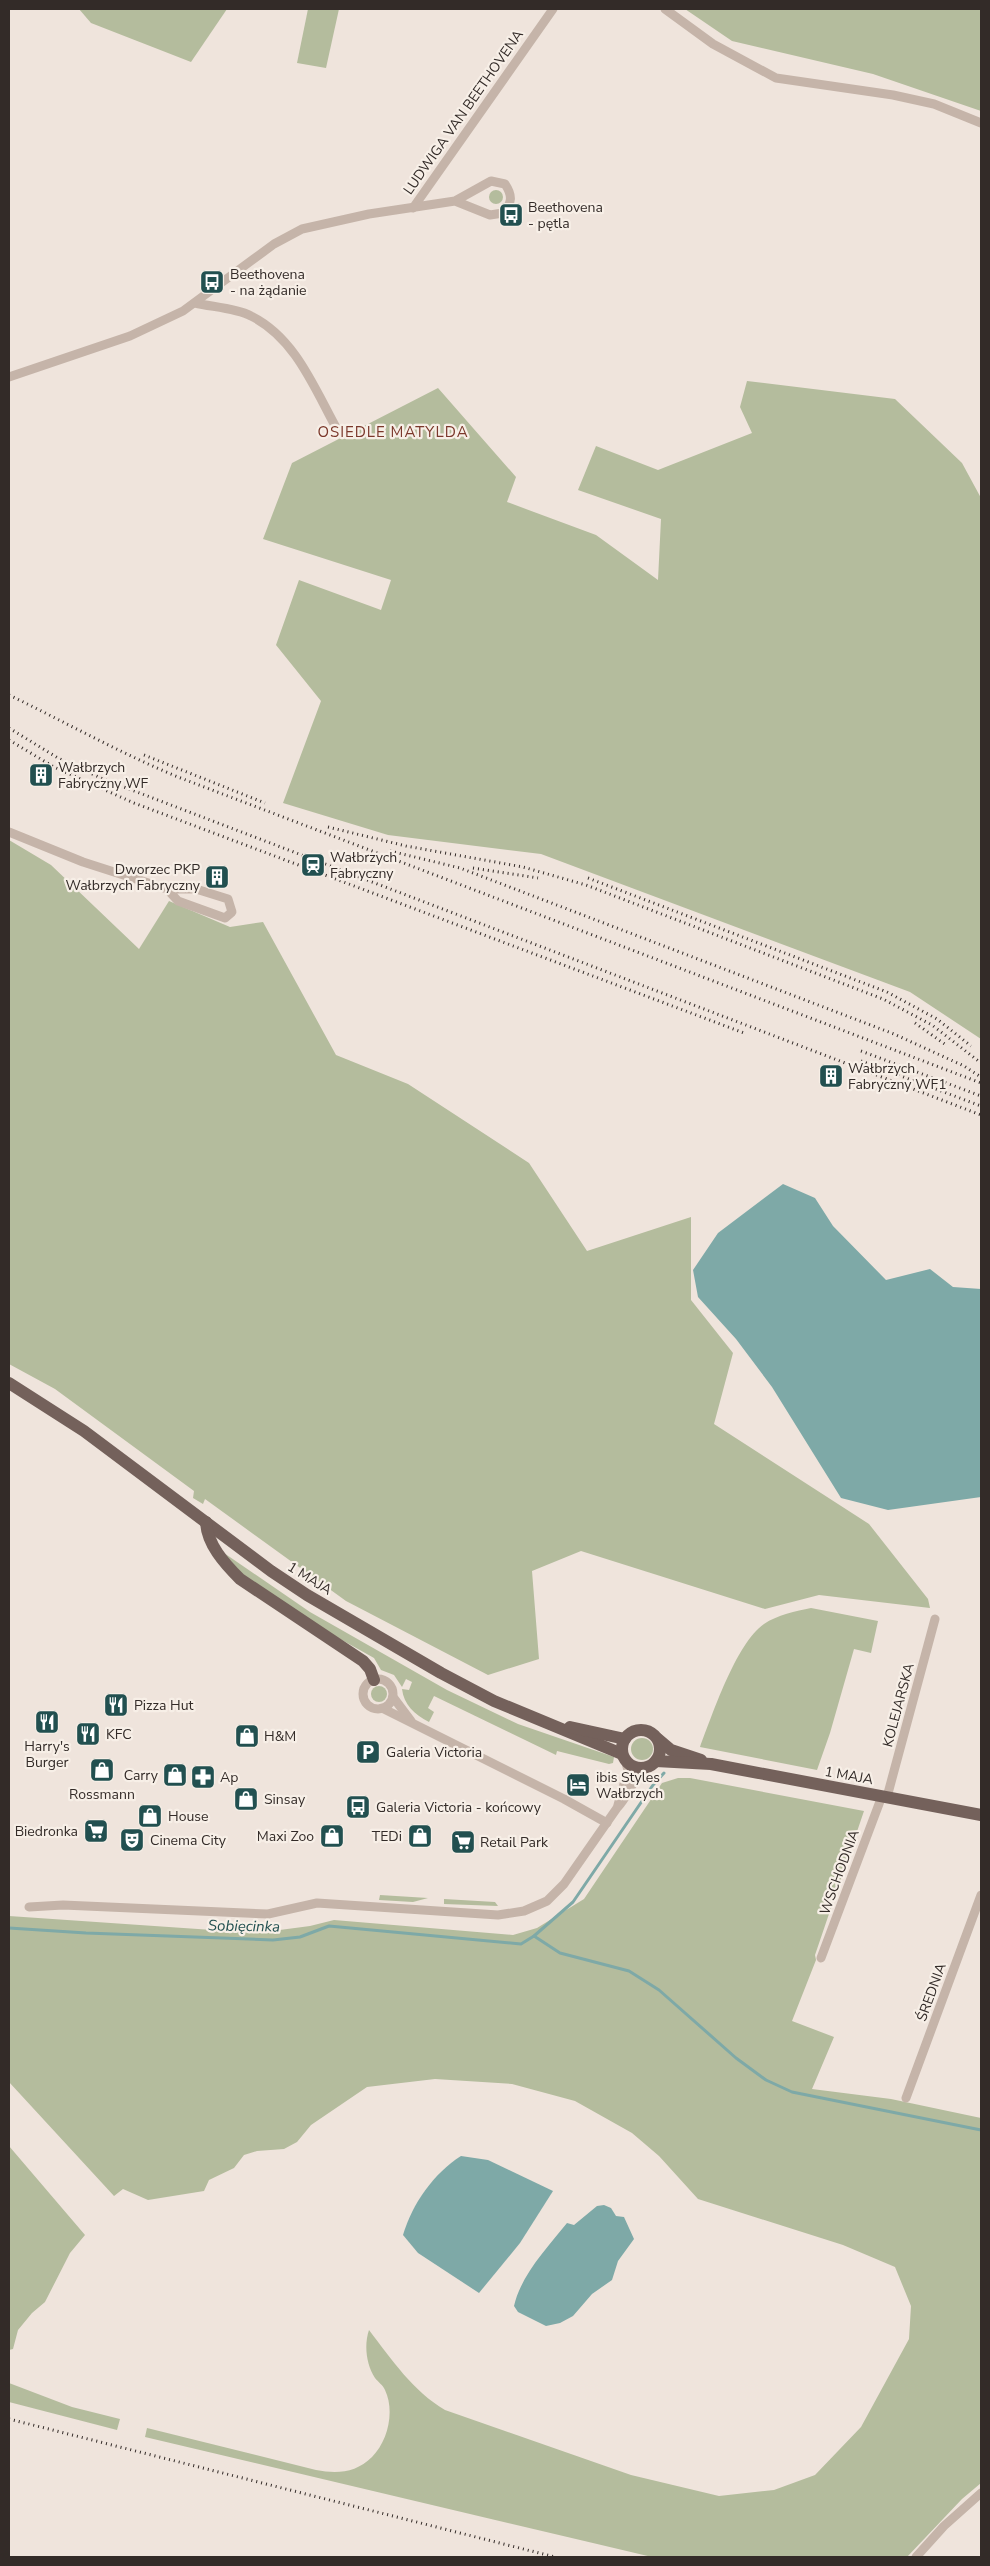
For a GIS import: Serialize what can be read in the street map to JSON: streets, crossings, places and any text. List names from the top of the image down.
{
  "streets": {
    "main road": ["1 MAJA"],
    "street": [
      "LUDWIGA VAN BEETHOVENA",
      "KOLEJARSKA",
      "WSCHODNIA",
      "ŚREDNIA"
    ]
  },
  "crossings": [
    ["1 MAJA", "KOLEJARSKA"],
    ["1 MAJA", "WSCHODNIA"],
    ["KOLEJARSKA", "WSCHODNIA"]
  ],
  "districts": ["OSIEDLE MATYLDA"],
  "water": ["Sobięcinka"],
  "places": {
    "bus stop": ["Beethovena - pętla", "Beethovena - na żądanie", "Galeria Victoria - końcowy"],
    "building": ["Wałbrzych Fabryczny WF", "Dworzec PKP Wałbrzych Fabryczny", "Wałbrzych Fabryczny WF1"],
    "station": ["Wałbrzych Fabryczny"],
    "restaurant": ["Pizza Hut", "Harry's Burger", "KFC"],
    "shop": [
      "H&M",
      "Rossmann",
      "Carry",
      "Sinsay",
      "House",
      "Maxi Zoo",
      "TEDi"
    ],
    "parking": ["Galeria Victoria"],
    "pharmacy": ["Ap"],
    "hotel": ["ibis Styles Wałbrzych"],
    "supermarket": ["Biedronka", "Retail Park"],
    "theatre": ["Cinema City"]
  }
}
